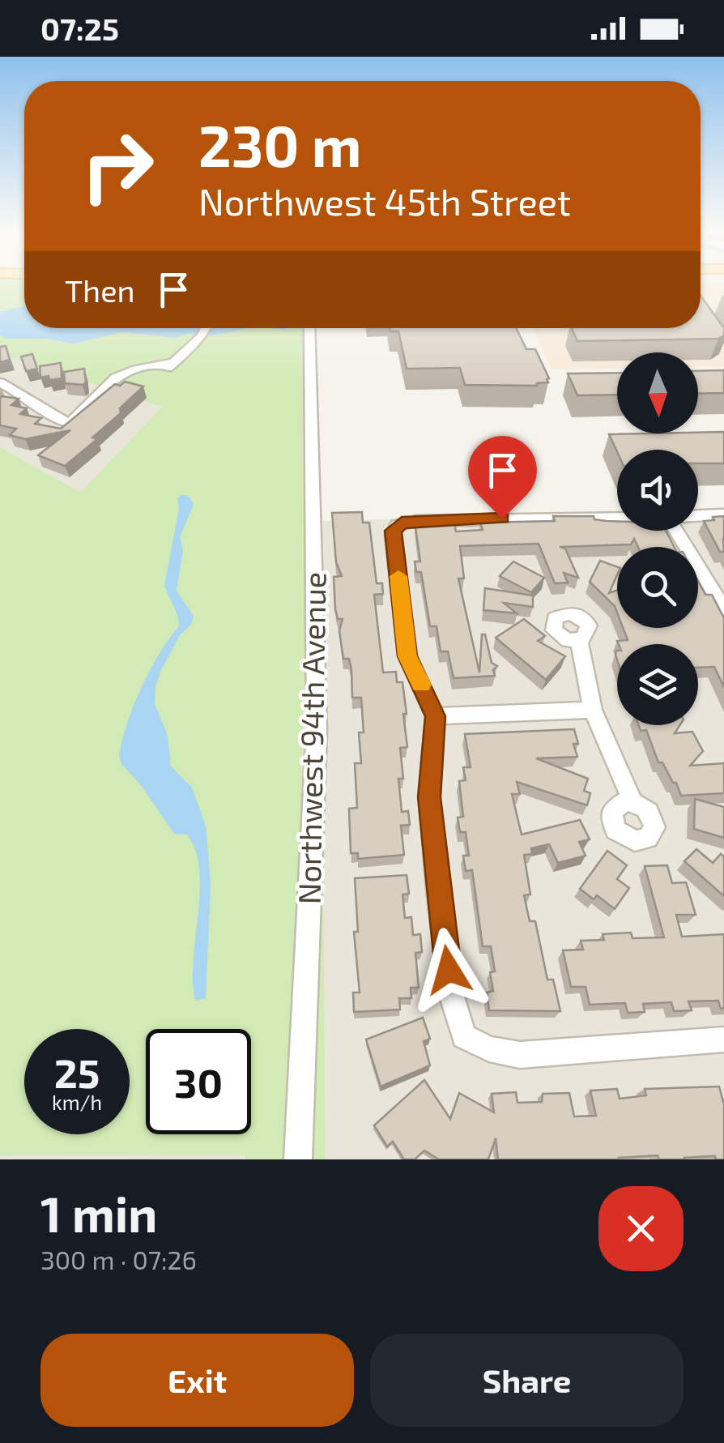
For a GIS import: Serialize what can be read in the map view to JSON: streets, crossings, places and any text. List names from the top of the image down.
{
  "streets": {
    "street": ["Northwest 94th Avenue"]
  },
  "north": "bottom",
  "page": {
    "status": "07:25",
    "turn": ["230 m", "Northwest 45th Street"],
    "then": "Then",
    "speed": "25 km/h",
    "limit": "30",
    "heading": ["1 min", "300 m · 07:26"],
    "buttons": ["Exit", "Share"]
  }
}
